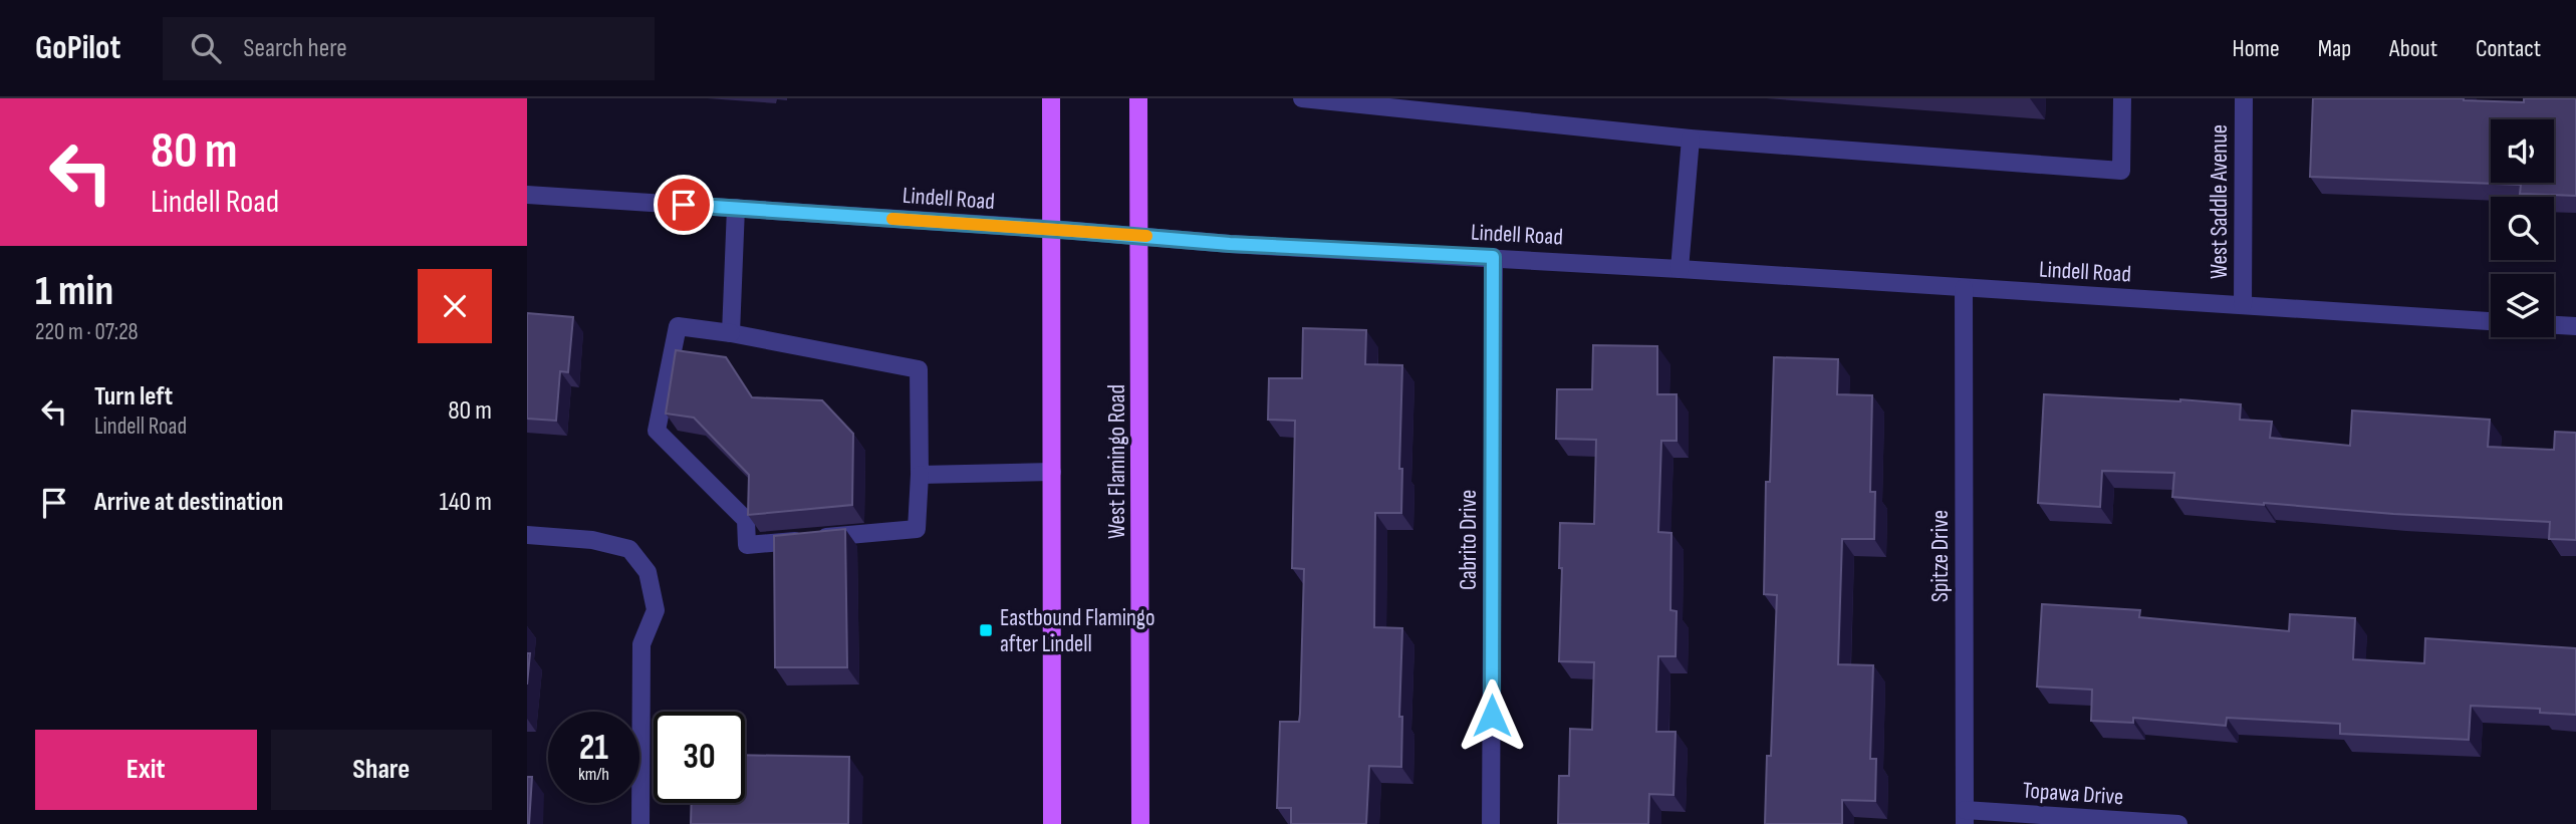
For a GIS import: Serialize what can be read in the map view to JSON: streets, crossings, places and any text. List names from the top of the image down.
{
  "streets": {
    "main road": ["West Flamingo Road"],
    "street": [
      "Lindell Road",
      "West Saddle Avenue",
      "Cabrito Drive",
      "Spitze Drive",
      "Topawa Drive"
    ]
  },
  "crossings": [
    ["Lindell Road", "West Saddle Avenue"],
    ["Lindell Road", "West Flamingo Road"],
    ["Lindell Road", "Cabrito Drive"],
    ["Lindell Road", "Spitze Drive"],
    ["Spitze Drive", "Topawa Drive"]
  ],
  "places": {
    "transit": ["Eastbound Flamingo after Lindell"]
  },
  "page": {
    "header": "GoPilot",
    "search": "Search here",
    "nav": [
      "Home",
      "Map",
      "About",
      "Contact"
    ],
    "turn": ["80 m", "Lindell Road"],
    "heading": ["1 min", "220 m · 07:28"],
    "list": [
      {
        "name": "Turn left",
        "note": "Lindell Road",
        "value": "80 m"
      },
      {
        "name": "Arrive at destination",
        "value": "140 m"
      }
    ],
    "speed": "21 km/h",
    "limit": "30",
    "buttons": ["Exit", "Share"]
  }
}
